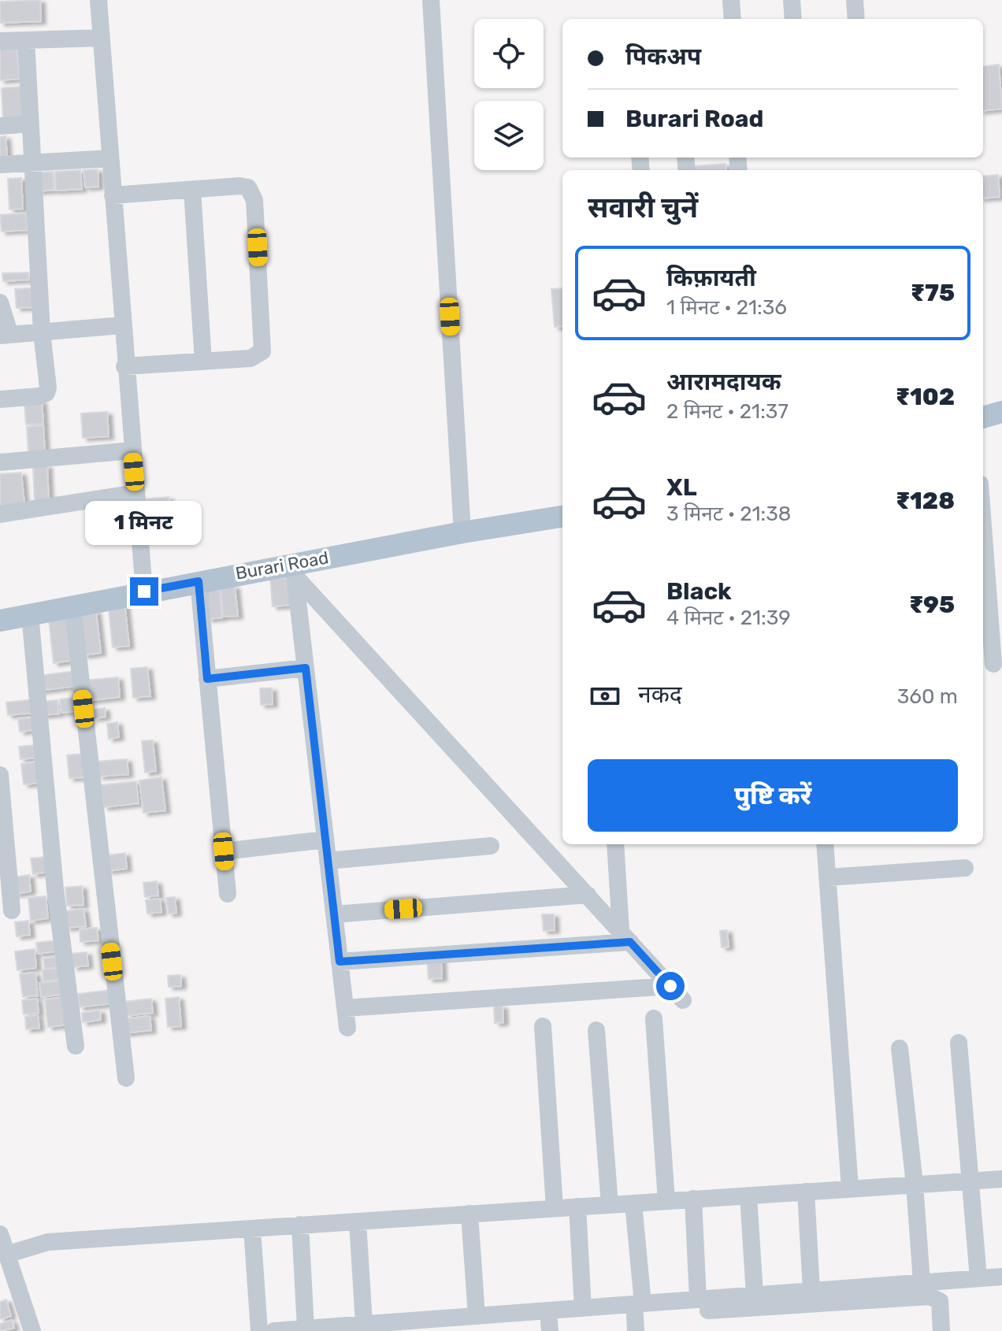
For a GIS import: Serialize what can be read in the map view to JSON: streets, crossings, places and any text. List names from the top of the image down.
{
  "streets": {
    "main road": ["Burari Road"]
  },
  "page": {
    "banner": ["पिकअप", "Burari Road"],
    "heading": "सवारी चुनें",
    "list": [
      {
        "name": "किफ़ायती",
        "note": "1 मिनट · 21:36",
        "value": "₹75"
      },
      {
        "name": "आरामदायक",
        "note": "2 मिनट · 21:37",
        "value": "₹102"
      },
      {
        "name": "XL",
        "note": "3 मिनट · 21:38",
        "value": "₹128"
      },
      {
        "name": "Black",
        "note": "4 मिनट · 21:39",
        "value": "₹95"
      }
    ],
    "bubble": "1 मिनट",
    "pay": ["नकद", "360 m"],
    "buttons": "पुष्टि करें"
  }
}
